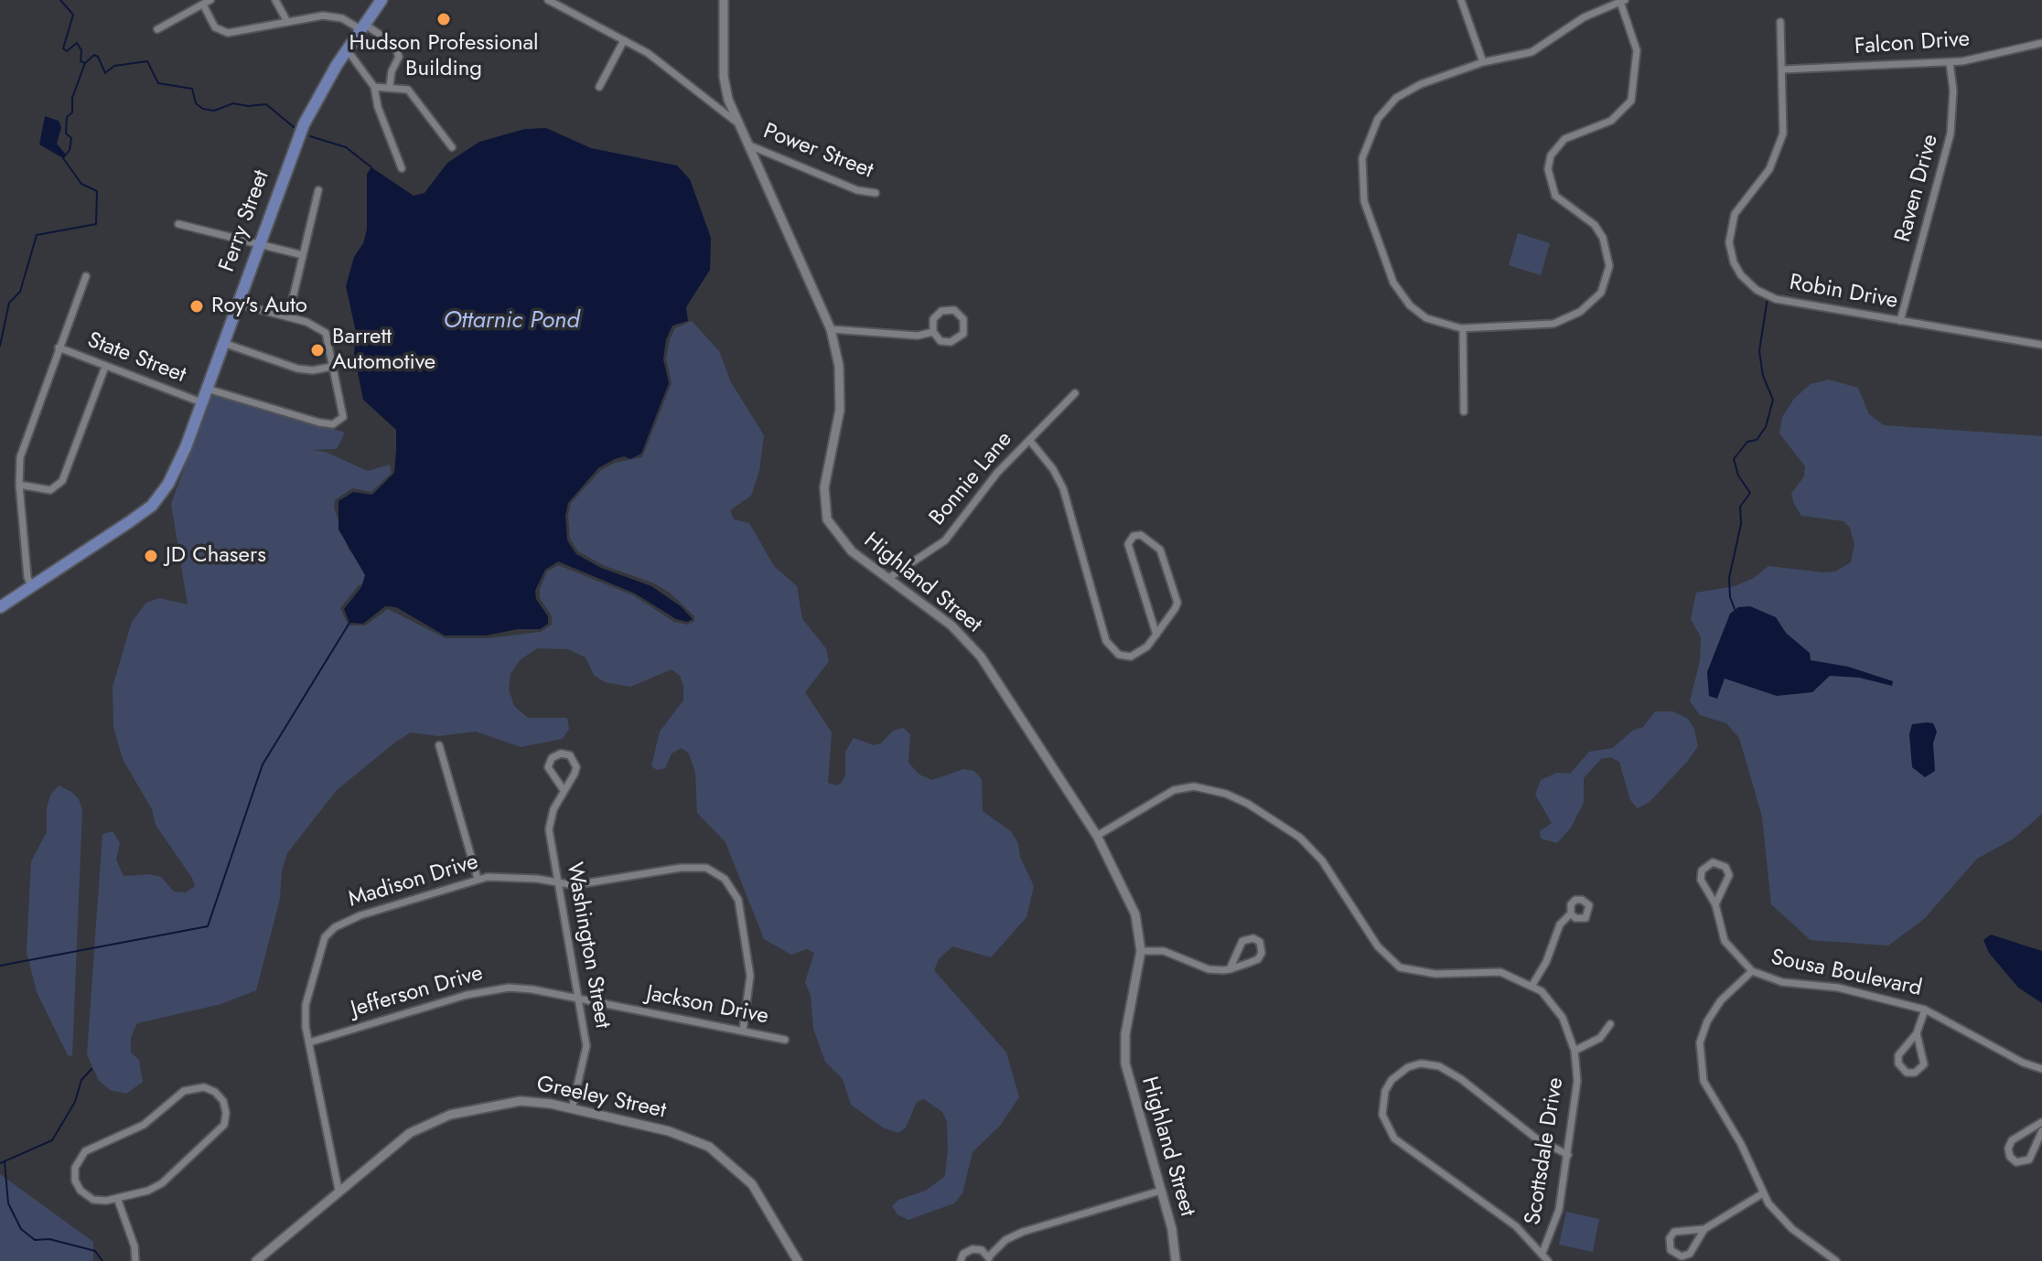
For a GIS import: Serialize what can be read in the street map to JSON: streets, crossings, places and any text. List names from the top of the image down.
{
  "streets": {
    "main road": ["Ferry Street"],
    "street": [
      "Falcon Drive",
      "Power Street",
      "Raven Drive",
      "Robin Drive",
      "State Street",
      "Bonnie Lane",
      "Highland Street",
      "Madison Drive",
      "Washington Street",
      "Sousa Boulevard",
      "Jefferson Drive",
      "Jackson Drive",
      "Greeley Street",
      "Scottsdale Drive"
    ]
  },
  "crossings": [
    ["Falcon Drive", "Raven Drive"],
    ["Falcon Drive", "Robin Drive"],
    ["Power Street", "Highland Street"],
    ["Raven Drive", "Robin Drive"],
    ["Ferry Street", "State Street"],
    ["Bonnie Lane", "Highland Street"],
    ["Highland Street", "Scottsdale Drive"],
    ["Madison Drive", "Washington Street"],
    ["Madison Drive", "Jefferson Drive"],
    ["Madison Drive", "Jackson Drive"],
    ["Madison Drive", "Greeley Street"],
    ["Washington Street", "Jefferson Drive"],
    ["Washington Street", "Jackson Drive"],
    ["Washington Street", "Greeley Street"],
    ["Jefferson Drive", "Jackson Drive"]
  ],
  "water": ["Ottarnic Pond"],
  "places": [
    "Hudson Professional Building",
    "Roy's Auto",
    "Barrett Automotive",
    "JD Chasers"
  ]
}
